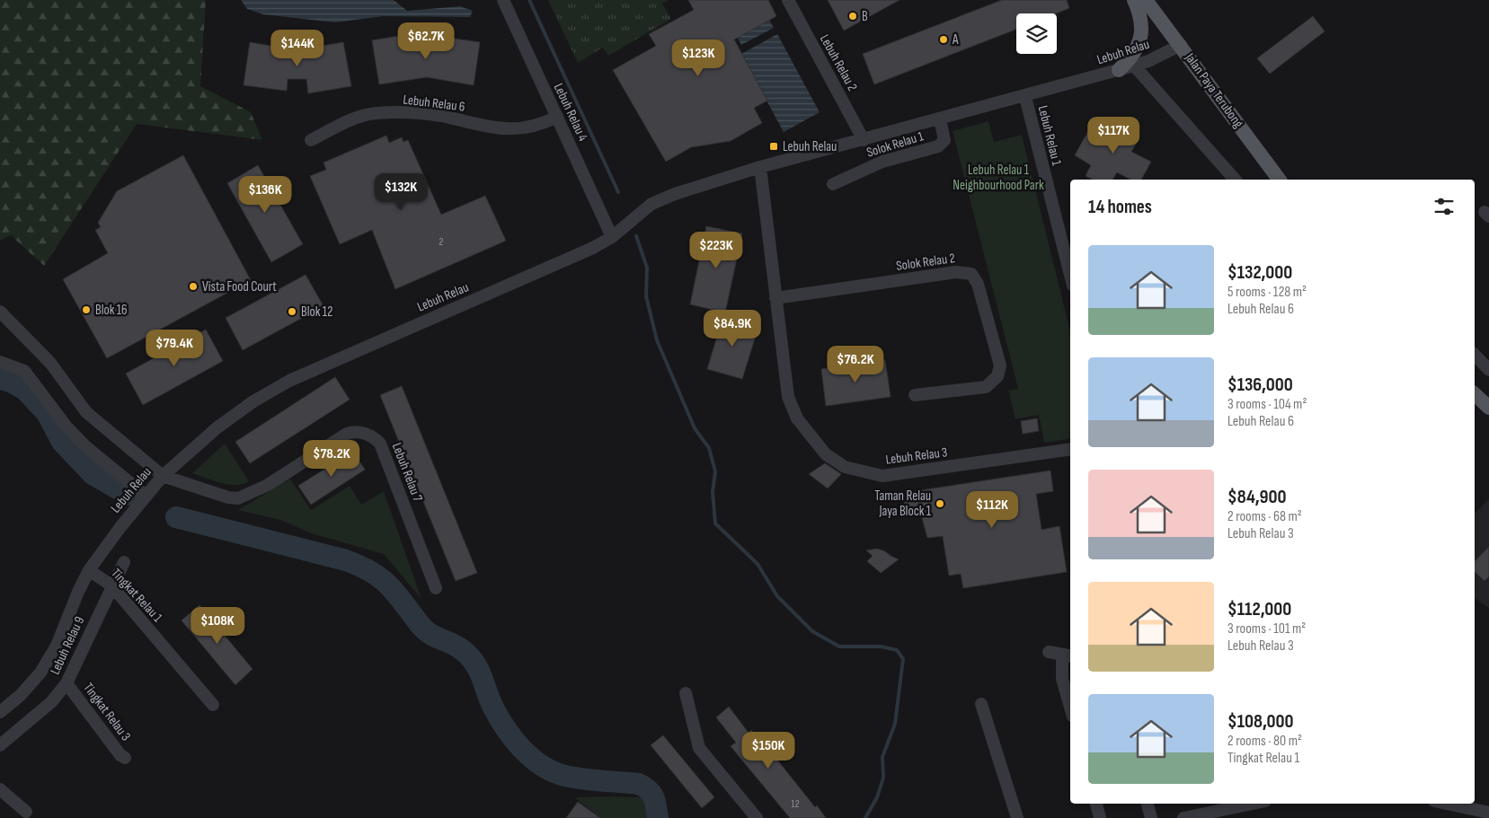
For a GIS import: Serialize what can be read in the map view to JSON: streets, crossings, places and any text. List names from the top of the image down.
{
  "streets": {
    "main road": ["Jalan Paya Terubong"],
    "street": [
      "Lebuh Relau",
      "Lebuh Relau 2",
      "Lebuh Relau 6",
      "Lebuh Relau 4",
      "Lebuh Relau 1",
      "Solok Relau 1",
      "Solok Relau 2",
      "Lebuh Relau 3",
      "Lebuh Relau 7",
      "Tingkat Relau 1",
      "Lebuh Relau 9",
      "Tingkat Relau 3"
    ]
  },
  "crossings": [
    ["Lebuh Relau", "Lebuh Relau 2"],
    ["Lebuh Relau", "Jalan Paya Terubong"],
    ["Lebuh Relau", "Lebuh Relau 4"],
    ["Lebuh Relau", "Lebuh Relau 1"],
    ["Lebuh Relau", "Solok Relau 1"],
    ["Lebuh Relau", "Lebuh Relau 3"],
    ["Lebuh Relau", "Lebuh Relau 7"],
    ["Lebuh Relau", "Tingkat Relau 1"],
    ["Lebuh Relau 6", "Lebuh Relau 4"],
    ["Solok Relau 2", "Lebuh Relau 3"],
    ["Tingkat Relau 1", "Lebuh Relau 9"],
    ["Lebuh Relau 9", "Tingkat Relau 3"]
  ],
  "parks": ["Lebuh Relau 1 Neighbourhood Park"],
  "places": {
    "other": [
      "B",
      "A",
      "Vista Food Court",
      "Blok 16",
      "Blok 12",
      "Taman Relau Jaya Block 1"
    ],
    "transit": ["Lebuh Relau"]
  },
  "house_numbers": ["2", "12"],
  "page": {
    "price": [
      "$62.7K",
      "$144K",
      "$123K",
      "$117K",
      "$132K",
      "$136K",
      "$223K",
      "$84.9K",
      "$79.4K",
      "$76.2K",
      "$78.2K",
      "$112K",
      "$108K",
      "$150K"
    ],
    "heading": "14 homes",
    "list": [
      {
        "name": "$132,000",
        "note": "5 rooms · 128 m² · Lebuh Relau 6"
      },
      {
        "name": "$136,000",
        "note": "3 rooms · 104 m² · Lebuh Relau 6"
      },
      {
        "name": "$84,900",
        "note": "2 rooms · 68 m² · Lebuh Relau 3"
      },
      {
        "name": "$112,000",
        "note": "3 rooms · 101 m² · Lebuh Relau 3"
      },
      {
        "name": "$108,000",
        "note": "2 rooms · 80 m² · Tingkat Relau 1"
      }
    ]
  }
}
